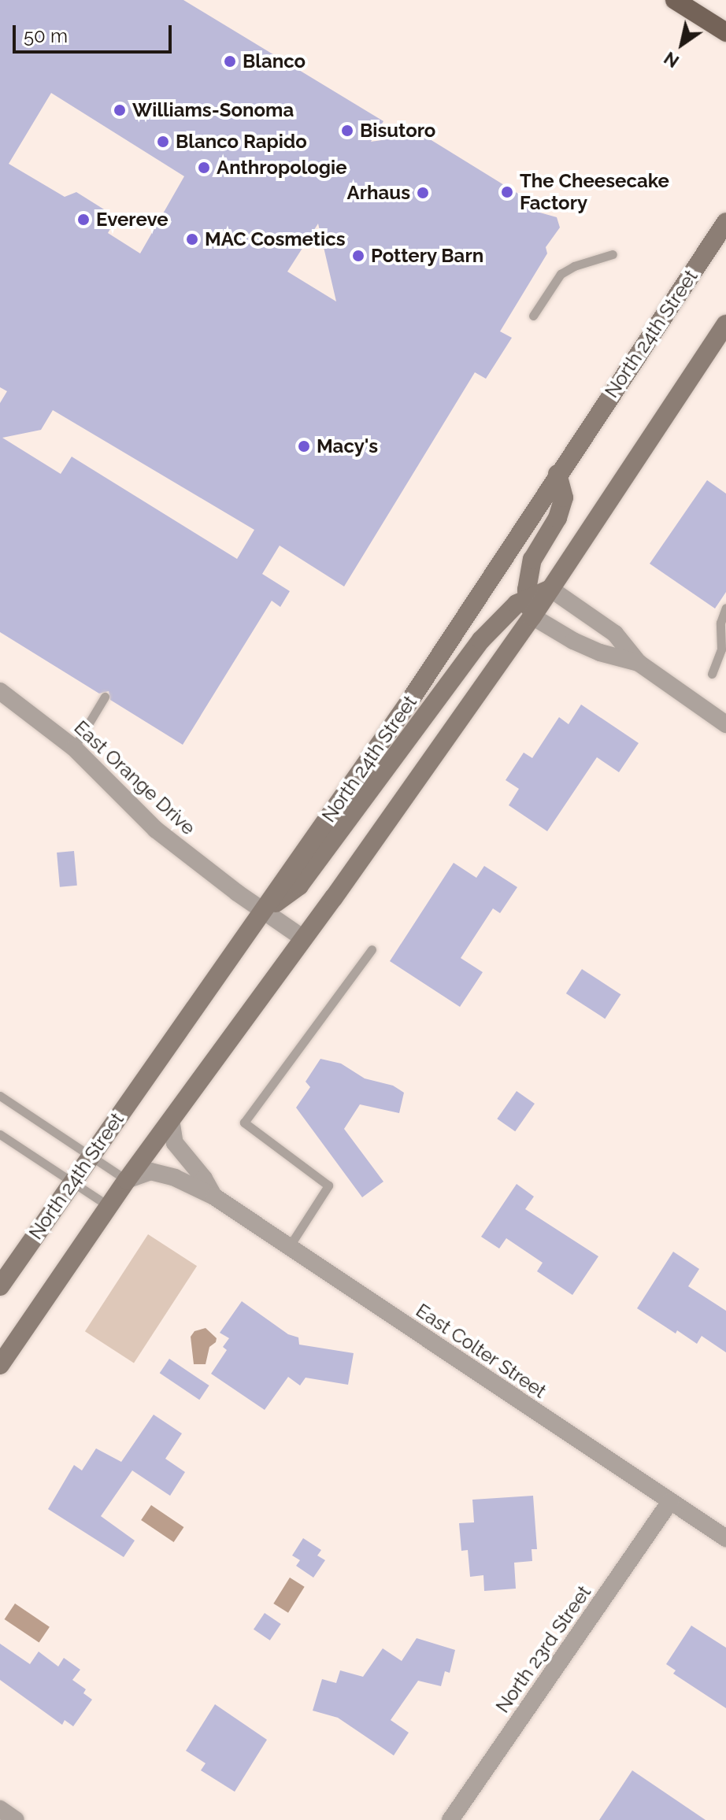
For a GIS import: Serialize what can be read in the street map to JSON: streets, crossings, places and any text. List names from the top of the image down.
{
  "streets": {
    "main road": ["North 24th Street"],
    "street": ["East Orange Drive", "East Colter Street", "North 23rd Street"]
  },
  "crossings": [
    ["North 24th Street", "East Orange Drive"],
    ["East Colter Street", "North 23rd Street"]
  ],
  "places": [
    "Blanco",
    "Williams-Sonoma",
    "Bisutoro",
    "Blanco Rapido",
    "Anthropologie",
    "The Cheesecake Factory",
    "Arhaus",
    "Evereve",
    "MAC Cosmetics",
    "Pottery Barn",
    "Macy's"
  ],
  "scale_bar": "50 m",
  "north": "bottom left"
}
